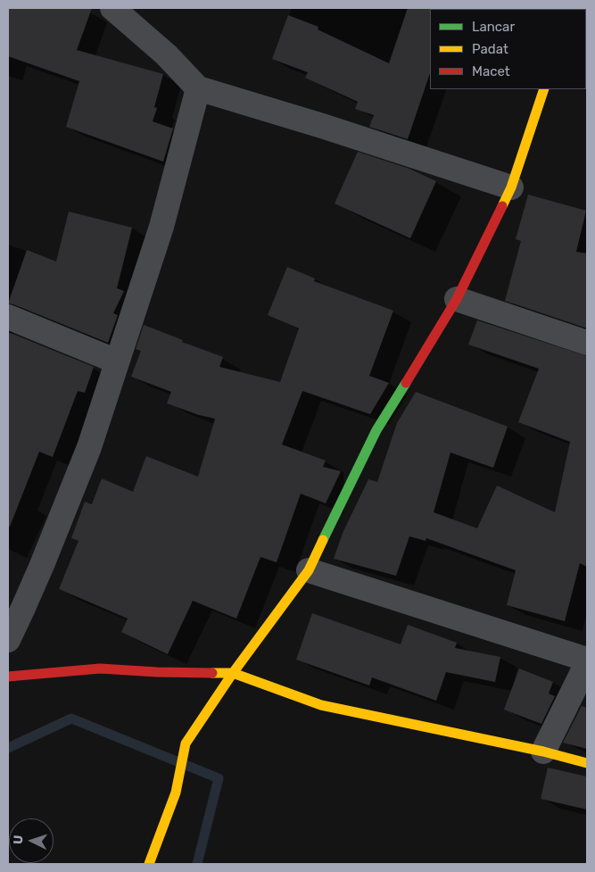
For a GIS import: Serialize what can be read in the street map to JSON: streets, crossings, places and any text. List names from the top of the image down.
{
  "legend": ["Lancar", "Padat", "Macet"],
  "north": "left"
}
